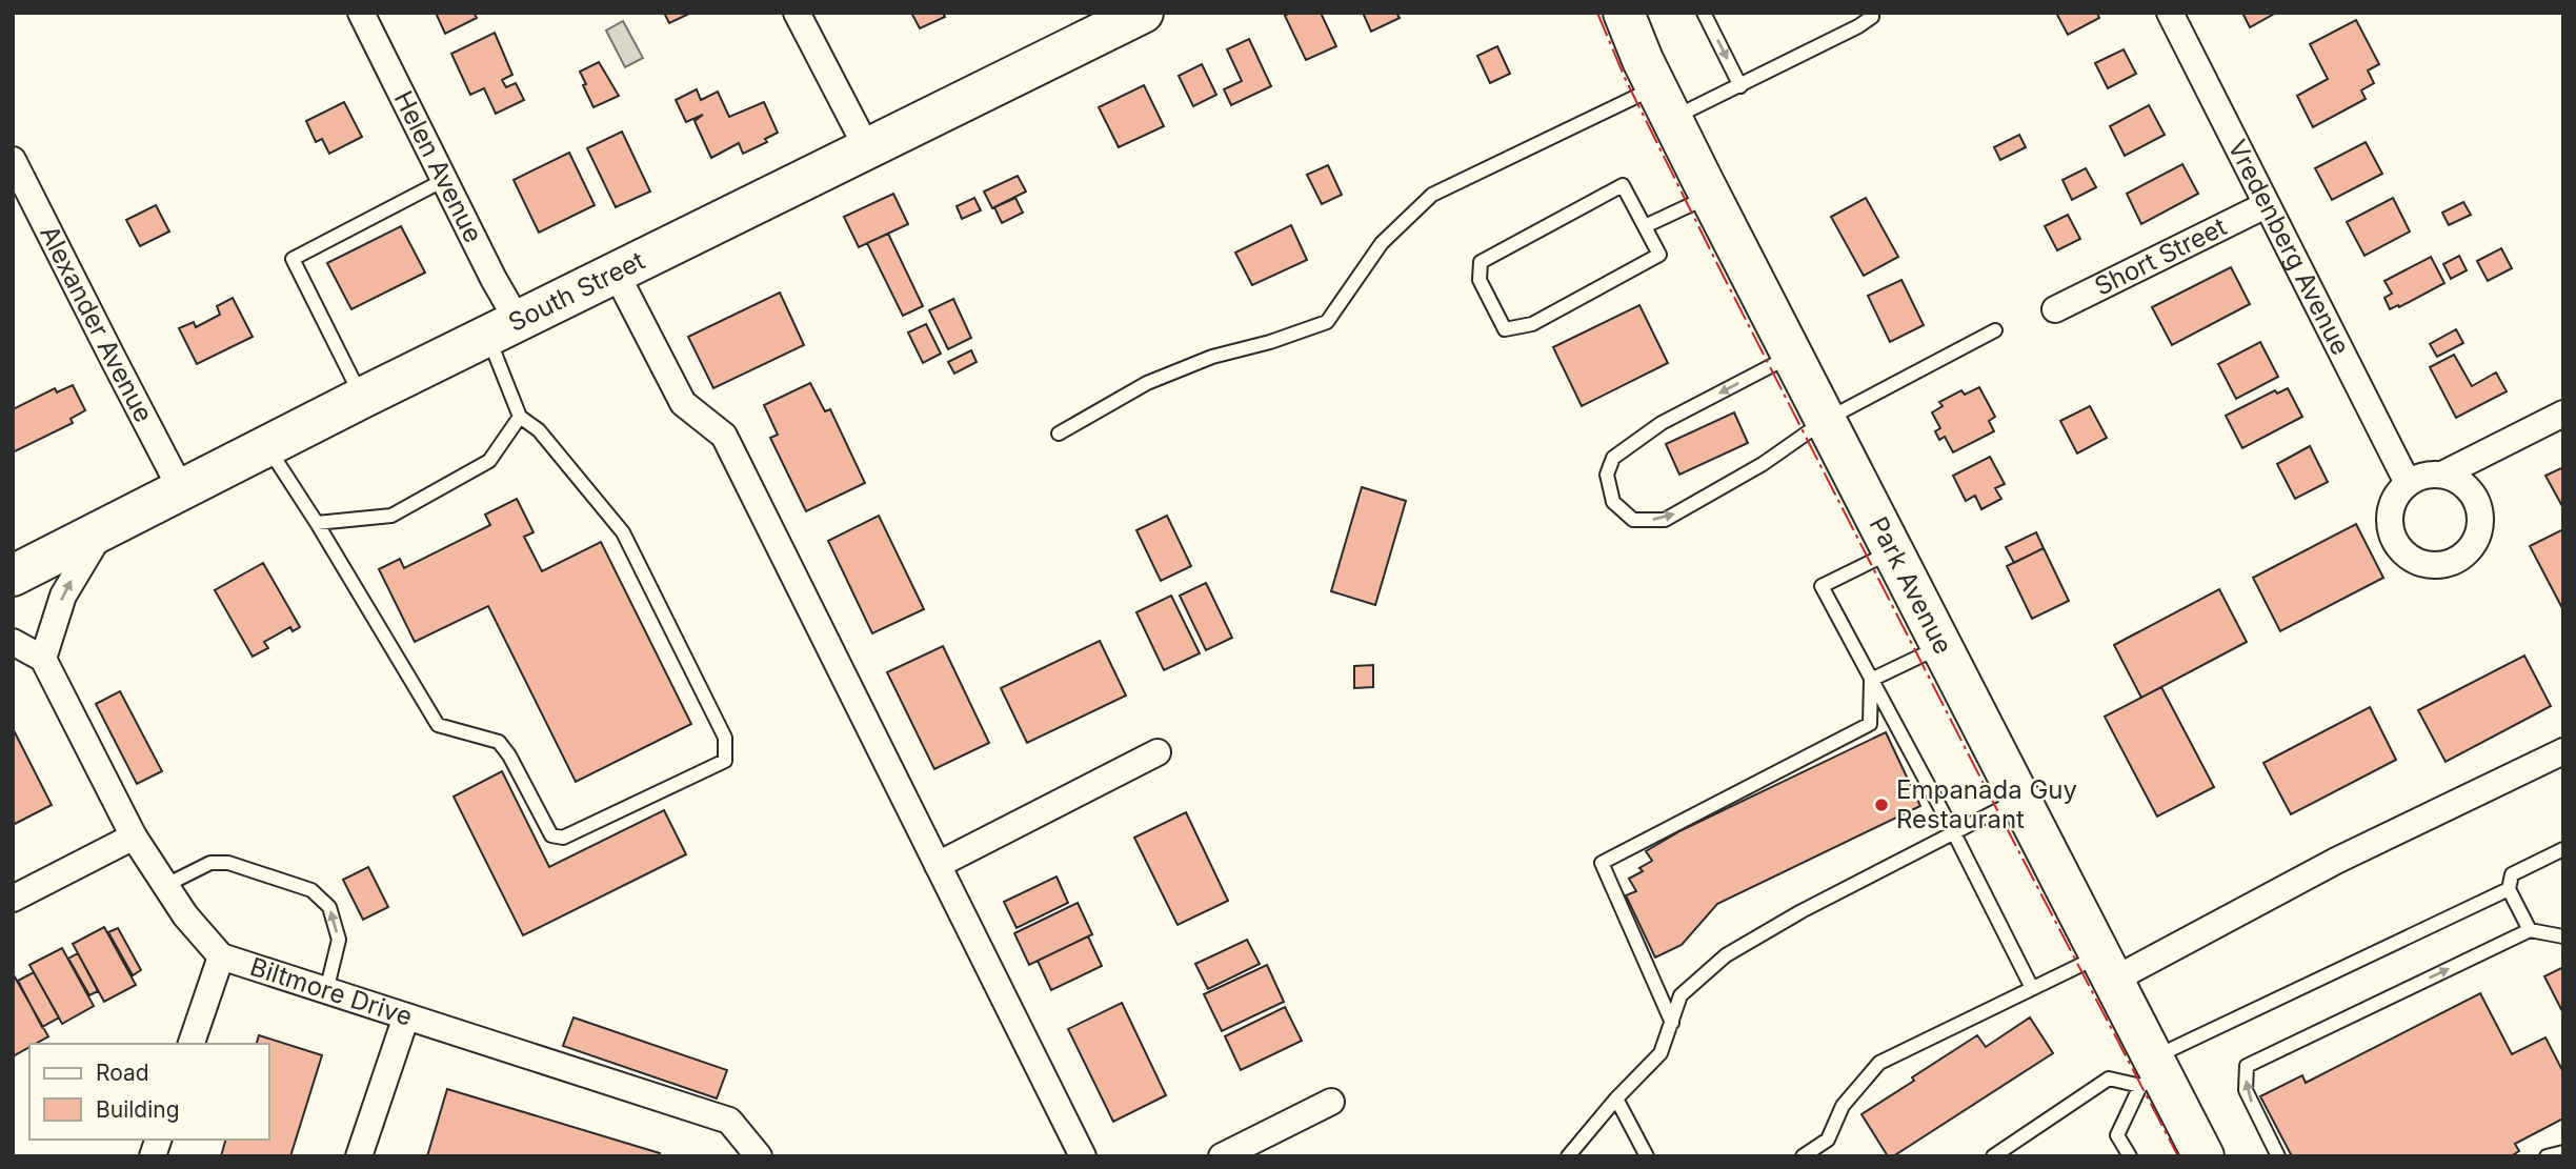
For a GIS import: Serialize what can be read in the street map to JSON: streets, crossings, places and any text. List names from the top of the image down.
{
  "streets": {
    "main road": ["South Street", "Park Avenue"],
    "street": [
      "Helen Avenue",
      "Vredenberg Avenue",
      "Short Street",
      "Alexander Avenue",
      "Biltmore Drive"
    ]
  },
  "crossings": [
    ["Helen Avenue", "South Street"],
    ["Vredenberg Avenue", "Short Street"],
    ["South Street", "Alexander Avenue"]
  ],
  "places": ["Empanada Guy Restaurant"],
  "legend": ["Road", "Building"]
}
